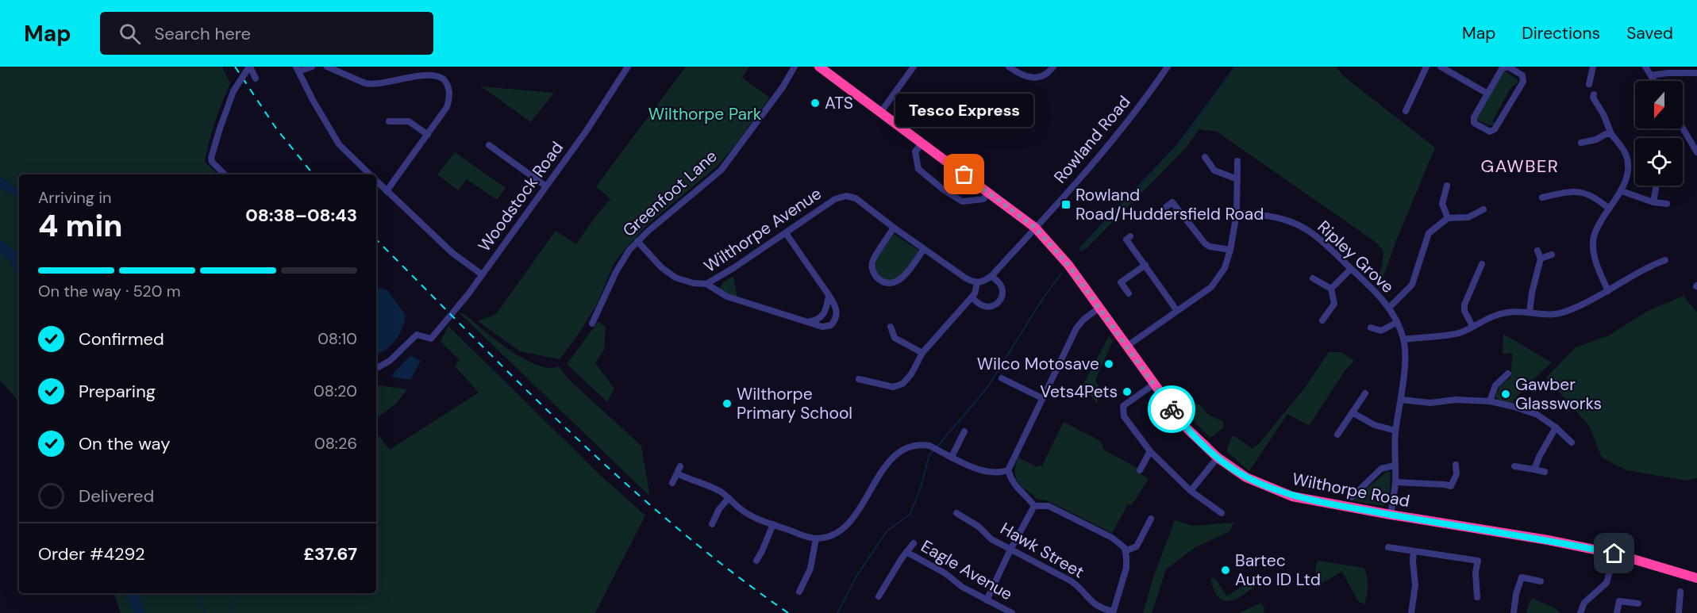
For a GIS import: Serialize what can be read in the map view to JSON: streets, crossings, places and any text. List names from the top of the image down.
{
  "streets": {
    "highway": ["Wilthorpe Road"],
    "street": [
      "Rowland Road",
      "Greenfoot Lane",
      "Woodstock Road",
      "Wilthorpe Avenue",
      "Ripley Grove",
      "Hawk Street",
      "Eagle Avenue"
    ]
  },
  "crossings": [
    ["Rowland Road", "Wilthorpe Road"],
    ["Greenfoot Lane", "Wilthorpe Avenue"],
    ["Ripley Grove", "Wilthorpe Road"]
  ],
  "districts": ["GAWBER"],
  "parks": ["Wilthorpe Park"],
  "places": {
    "other": [
      "ATS",
      "Tesco Express",
      "Wilco Motosave",
      "Vets4Pets",
      "Gawber Glassworks",
      "Wilthorpe Primary School",
      "Bartec Auto ID Ltd"
    ],
    "transit": ["Rowland Road/Huddersfield Road"]
  },
  "north": "bottom",
  "page": {
    "header": "Map",
    "search": "Search here",
    "nav": ["Map", "Directions", "Saved"],
    "bubble": "Tesco Express",
    "heading": ["4 min", "Arriving in", "08:38–08:43"],
    "panel": ["Order #4292", "£37.67"],
    "bar": "On the way · 520 m",
    "list": [
      ["Confirmed", "08:10"],
      ["Preparing", "08:20"],
      ["On the way", "08:26"],
      "Delivered"
    ]
  }
}
